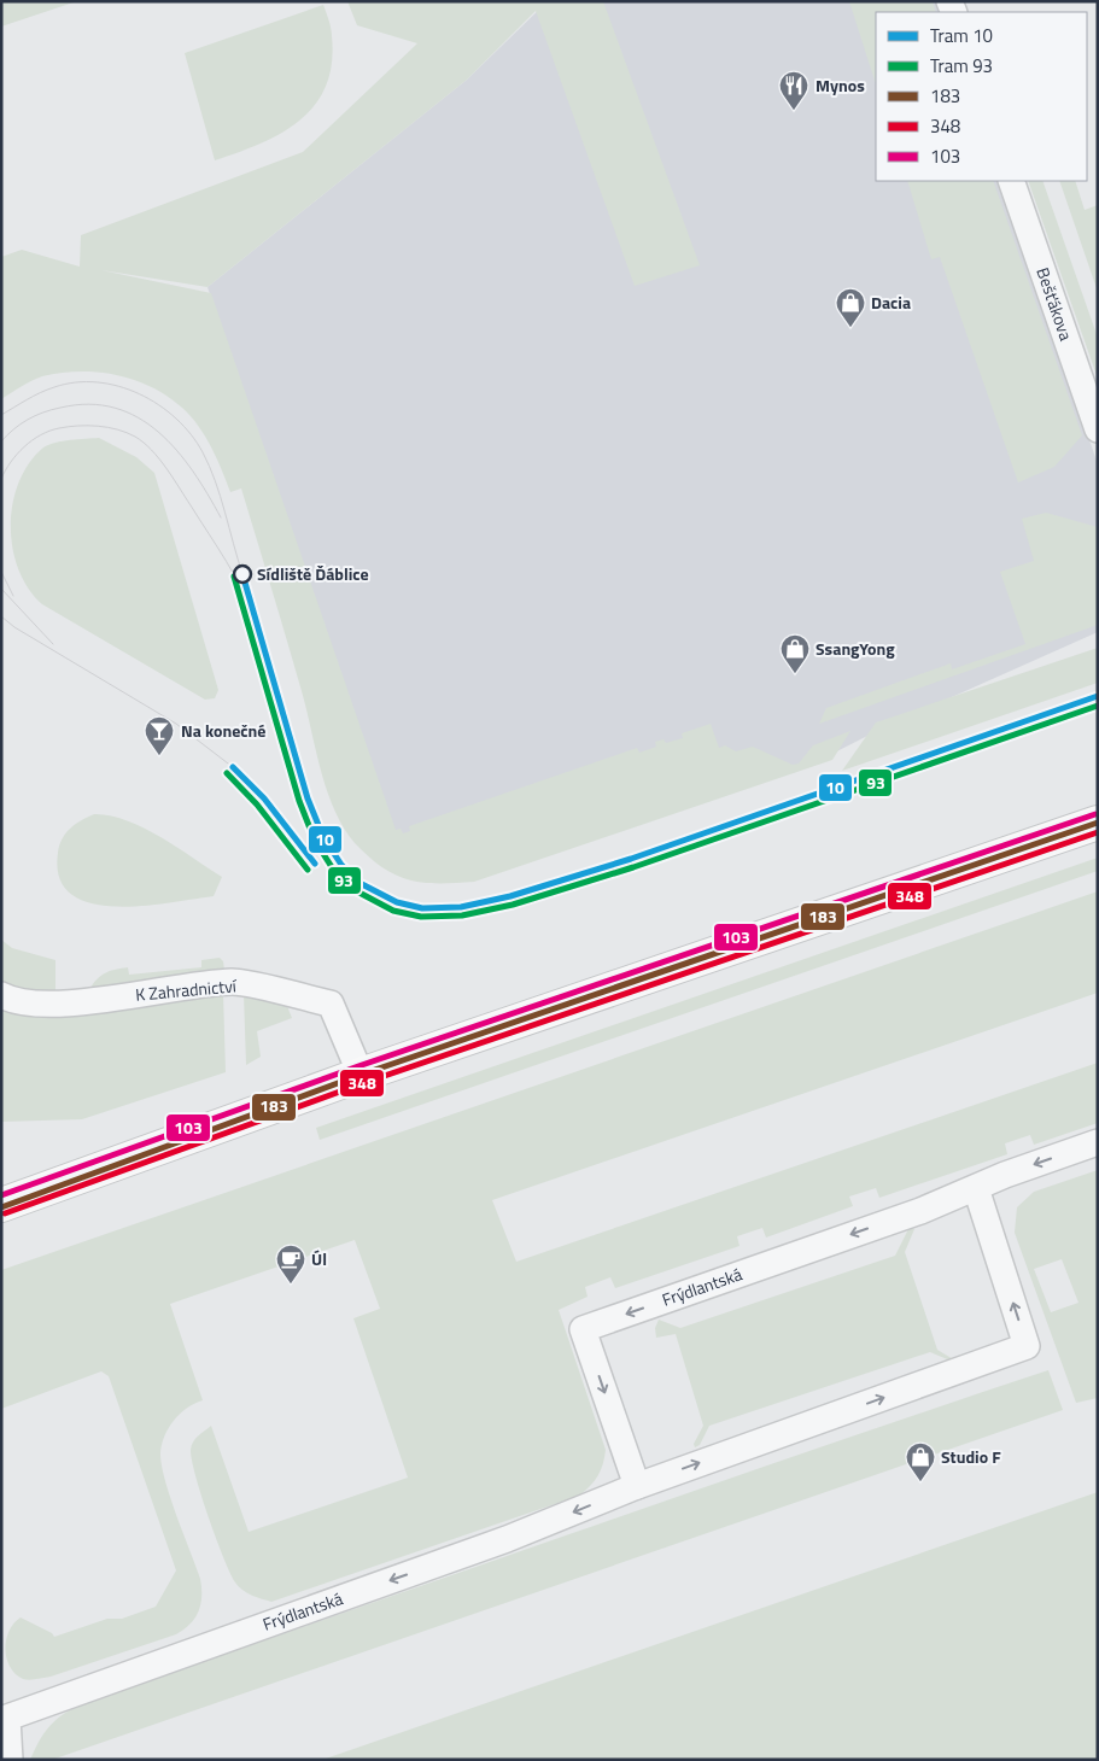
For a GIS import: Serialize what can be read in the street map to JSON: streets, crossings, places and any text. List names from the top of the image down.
{
  "streets": {
    "street": ["Bešťákova", "K Zahradnictví", "Frýdlantská"]
  },
  "places": {
    "restaurant": ["Mynos"],
    "shop": ["Dacia", "SsangYong", "Studio F"],
    "other": ["Sídliště Ďáblice"],
    "bar": ["Na konečné"],
    "cafe": ["Úl"]
  },
  "lines": [
    "tram line 10",
    "tram line 93",
    "transit line 103",
    "transit line 183",
    "transit line 348"
  ],
  "legend": [
    "Tram 10",
    "Tram 93",
    "183",
    "348",
    "103"
  ]
}
